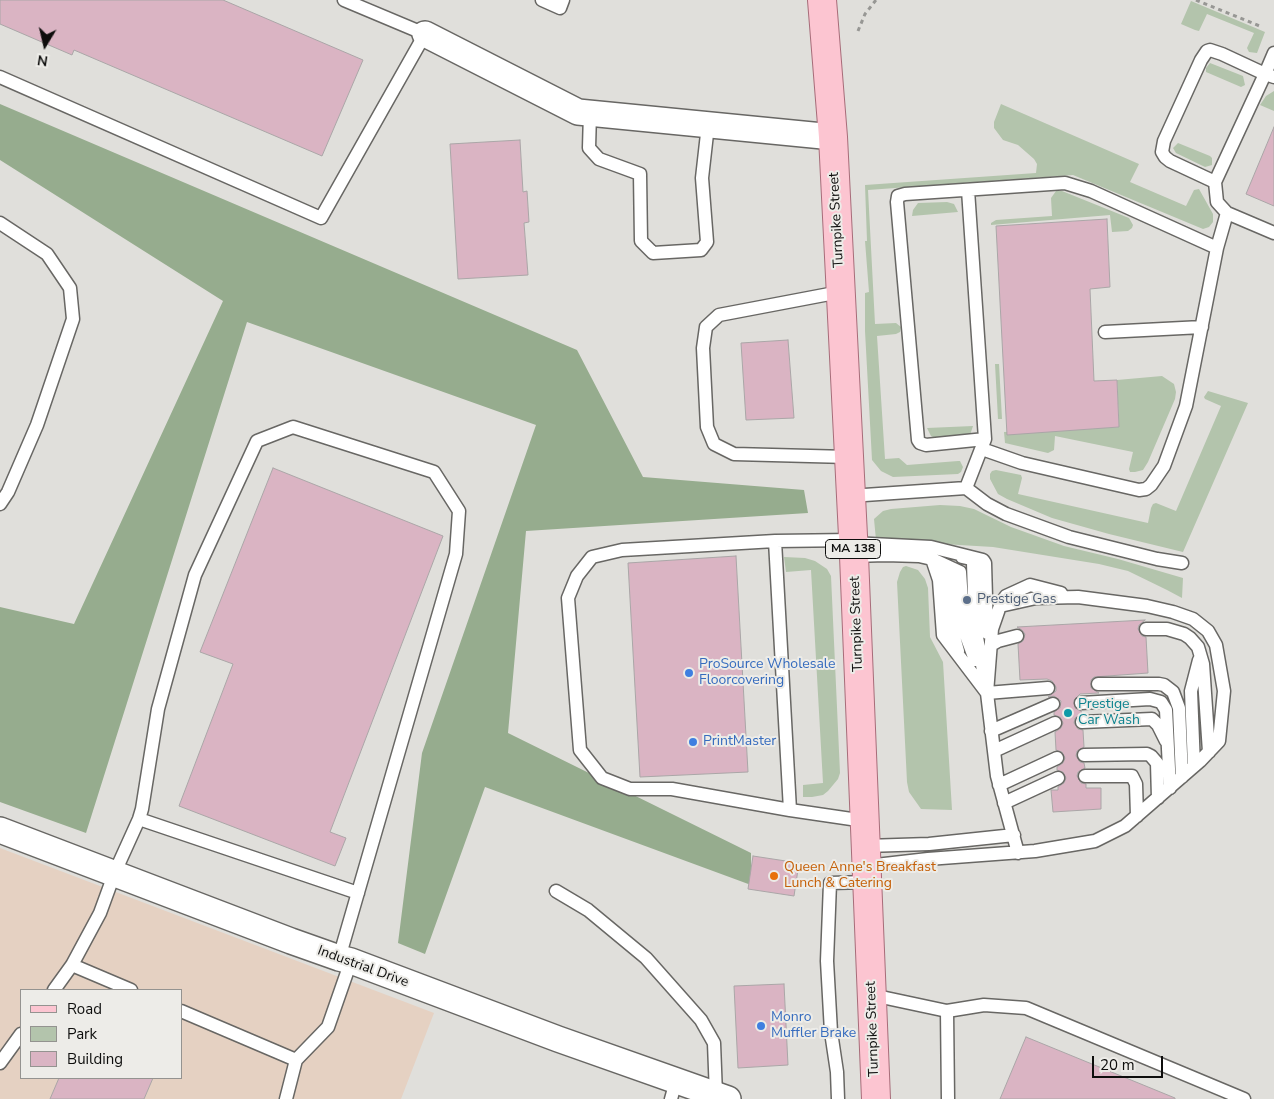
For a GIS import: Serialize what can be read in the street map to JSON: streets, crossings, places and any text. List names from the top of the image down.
{
  "streets": {
    "main road": ["Turnpike Street", "MA 138"],
    "street": ["Industrial Drive"]
  },
  "places": [
    "Prestige Gas",
    "ProSource Wholesale Floorcovering",
    "Prestige Car Wash",
    "PrintMaster",
    "Queen Anne's Breakfast Lunch & Catering",
    "Monro Muffler Brake"
  ],
  "legend": ["Road", "Park", "Building"],
  "scale_bar": "20 m",
  "north": "bottom"
}
